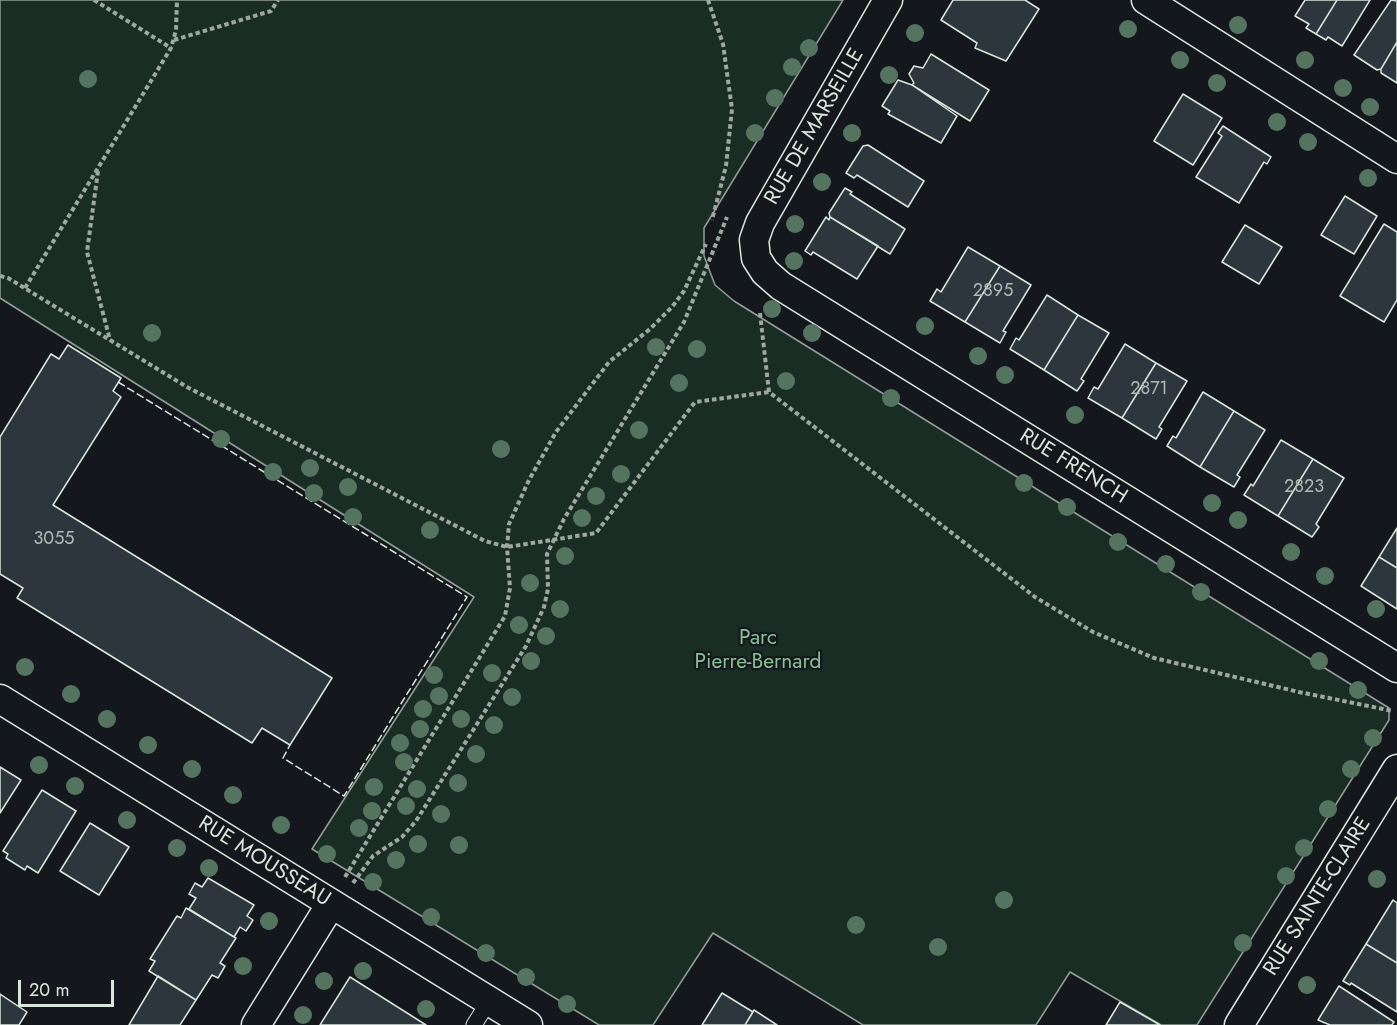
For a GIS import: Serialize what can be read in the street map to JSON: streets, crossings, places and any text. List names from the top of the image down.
{
  "streets": {
    "street": [
      "RUE DE MARSEILLE",
      "RUE FRENCH",
      "RUE MOUSSEAU",
      "RUE SAINTE-CLAIRE"
    ]
  },
  "crossings": [
    ["RUE DE MARSEILLE", "RUE FRENCH"]
  ],
  "parks": ["Parc Pierre-Bernard"],
  "house_numbers": [
    "2895",
    "2871",
    "2823",
    "3055"
  ],
  "scale_bar": "20 m"
}
